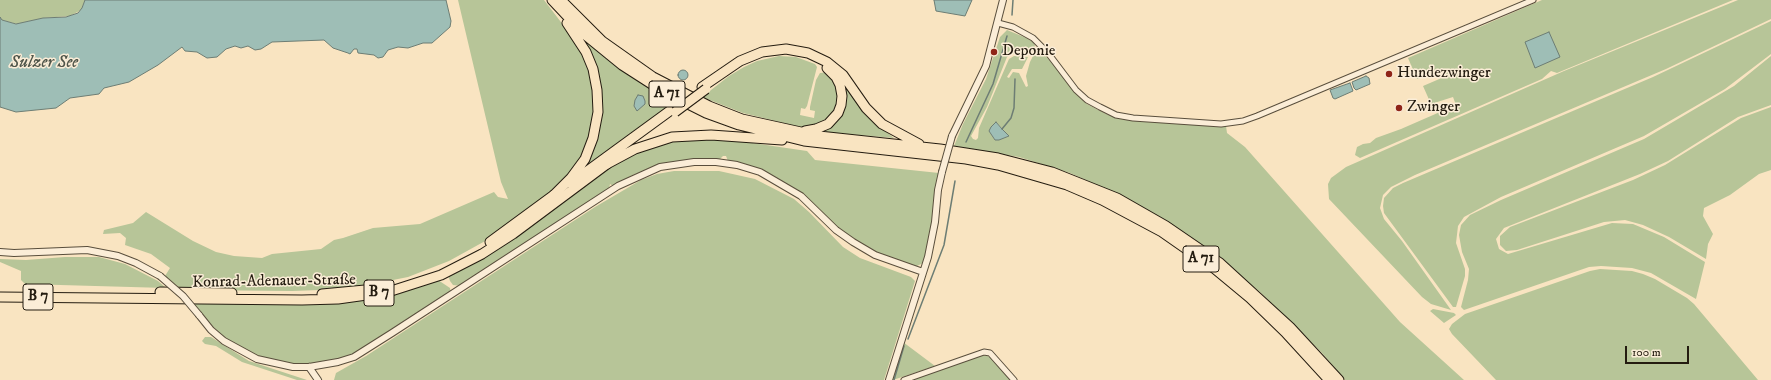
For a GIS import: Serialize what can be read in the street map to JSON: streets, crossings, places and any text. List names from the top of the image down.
{
  "streets": {
    "highway": ["A 71", "Konrad-Adenauer-Straße", "B 7"]
  },
  "water": ["Sulzer See"],
  "places": ["Deponie", "Hundezwinger", "Zwinger"],
  "scale_bar": "100 m"
}
